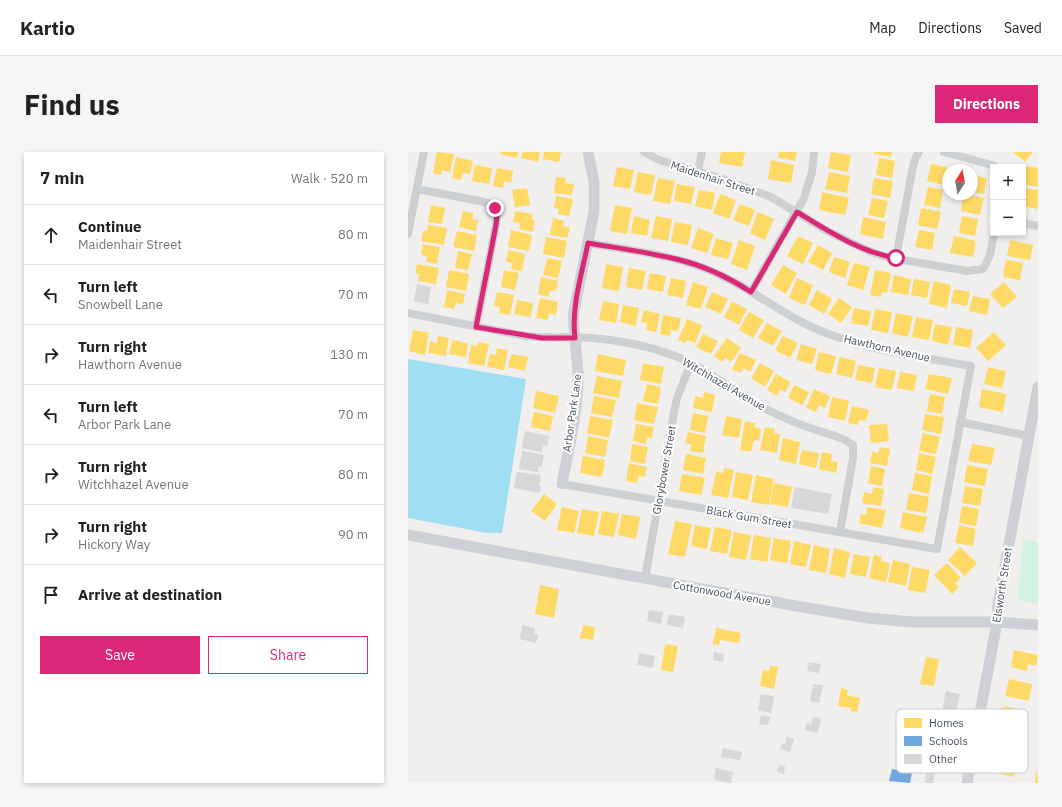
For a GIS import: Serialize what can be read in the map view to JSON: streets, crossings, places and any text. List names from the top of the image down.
{
  "streets": {
    "street": [
      "Maidenhair Street",
      "Hawthorn Avenue",
      "Witchhazel Avenue",
      "Arbor Park Lane",
      "Glorybower Street",
      "Black Gum Street",
      "Elsworth Street",
      "Cottonwood Avenue"
    ]
  },
  "crossings": [
    ["Hawthorn Avenue", "Arbor Park Lane"],
    ["Hawthorn Avenue", "Black Gum Street"],
    ["Witchhazel Avenue", "Arbor Park Lane"],
    ["Witchhazel Avenue", "Glorybower Street"],
    ["Witchhazel Avenue", "Black Gum Street"],
    ["Arbor Park Lane", "Black Gum Street"],
    ["Glorybower Street", "Black Gum Street"],
    ["Glorybower Street", "Cottonwood Avenue"],
    ["Elsworth Street", "Cottonwood Avenue"]
  ],
  "legend": ["Homes", "Schools", "Other"],
  "north": "top",
  "page": {
    "header": "Kartio",
    "nav": ["Map", "Directions", "Saved"],
    "buttons": [
      "Directions",
      ["Save", "Share"]
    ],
    "title": "Find us",
    "heading": ["7 min", "Walk · 520 m"],
    "map_buttons": ["+", "−"],
    "list": [
      ["Continue", "Maidenhair Street", "80 m"],
      ["Turn left", "Snowbell Lane", "70 m"],
      ["Turn right", "Hawthorn Avenue", "130 m"],
      ["Turn left", "Arbor Park Lane", "70 m"],
      ["Turn right", "Witchhazel Avenue", "80 m"],
      ["Turn right", "Hickory Way", "90 m"],
      "Arrive at destination"
    ]
  }
}
